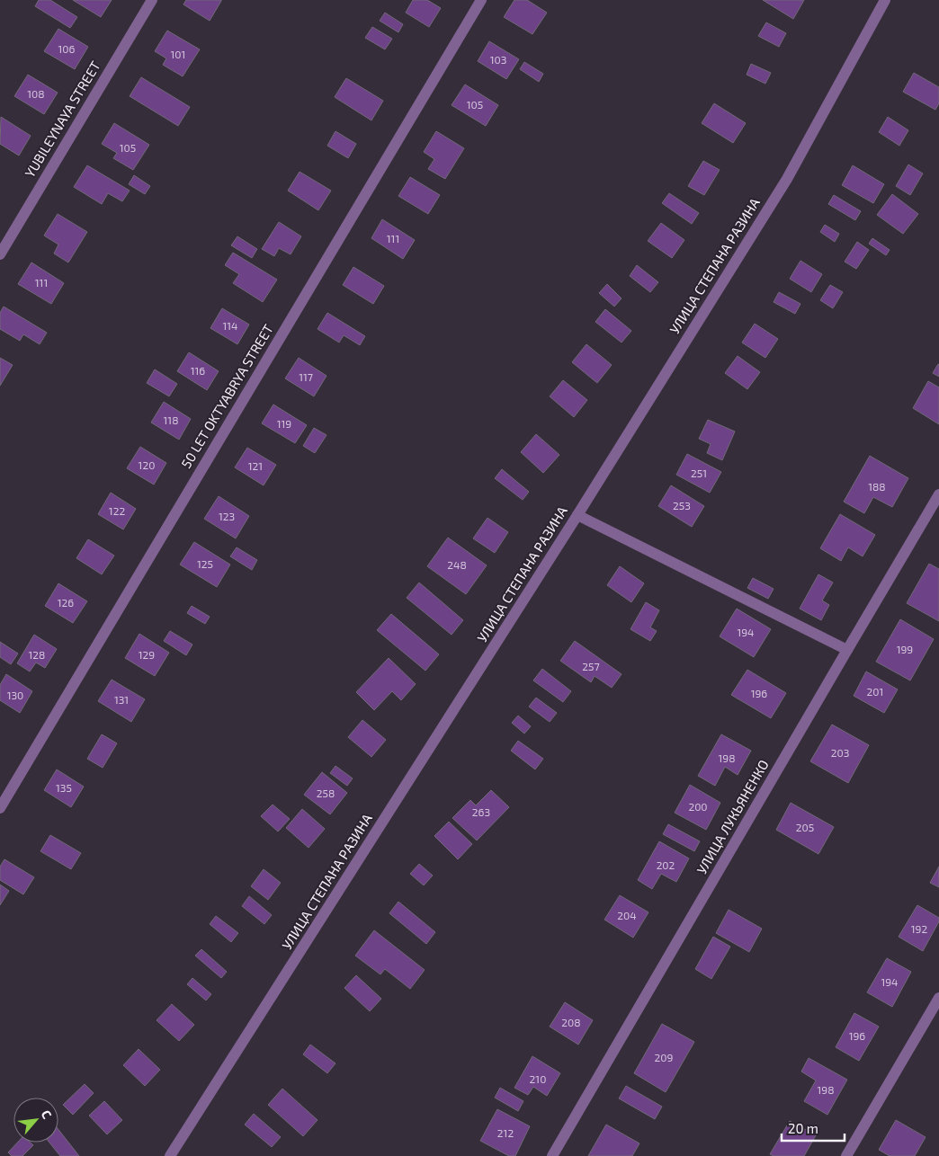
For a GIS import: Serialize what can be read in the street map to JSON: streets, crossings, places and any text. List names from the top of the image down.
{
  "streets": {
    "street": [
      "YUBILEYNAYA STREET",
      "УЛИЦА СТЕПАНА РАЗИНА",
      "50 LET OKTYABRYA STREET",
      "УЛИЦА ЛУКЬЯНЕНКО"
    ]
  },
  "house_numbers": [
    "106",
    "101",
    "103",
    "108",
    "105",
    "105",
    "111",
    "111",
    "114",
    "116",
    "117",
    "118",
    "119",
    "120",
    "121",
    "251",
    "188",
    "253",
    "122",
    "123",
    "125",
    "248",
    "126",
    "194",
    "199",
    "128",
    "129",
    "257",
    "201",
    "196",
    "130",
    "131",
    "203",
    "198",
    "135",
    "258",
    "200",
    "263",
    "205",
    "202",
    "204",
    "192",
    "194",
    "208",
    "196",
    "209",
    "210",
    "198",
    "212"
  ],
  "scale_bar": "20 m",
  "north": "top right"
}
